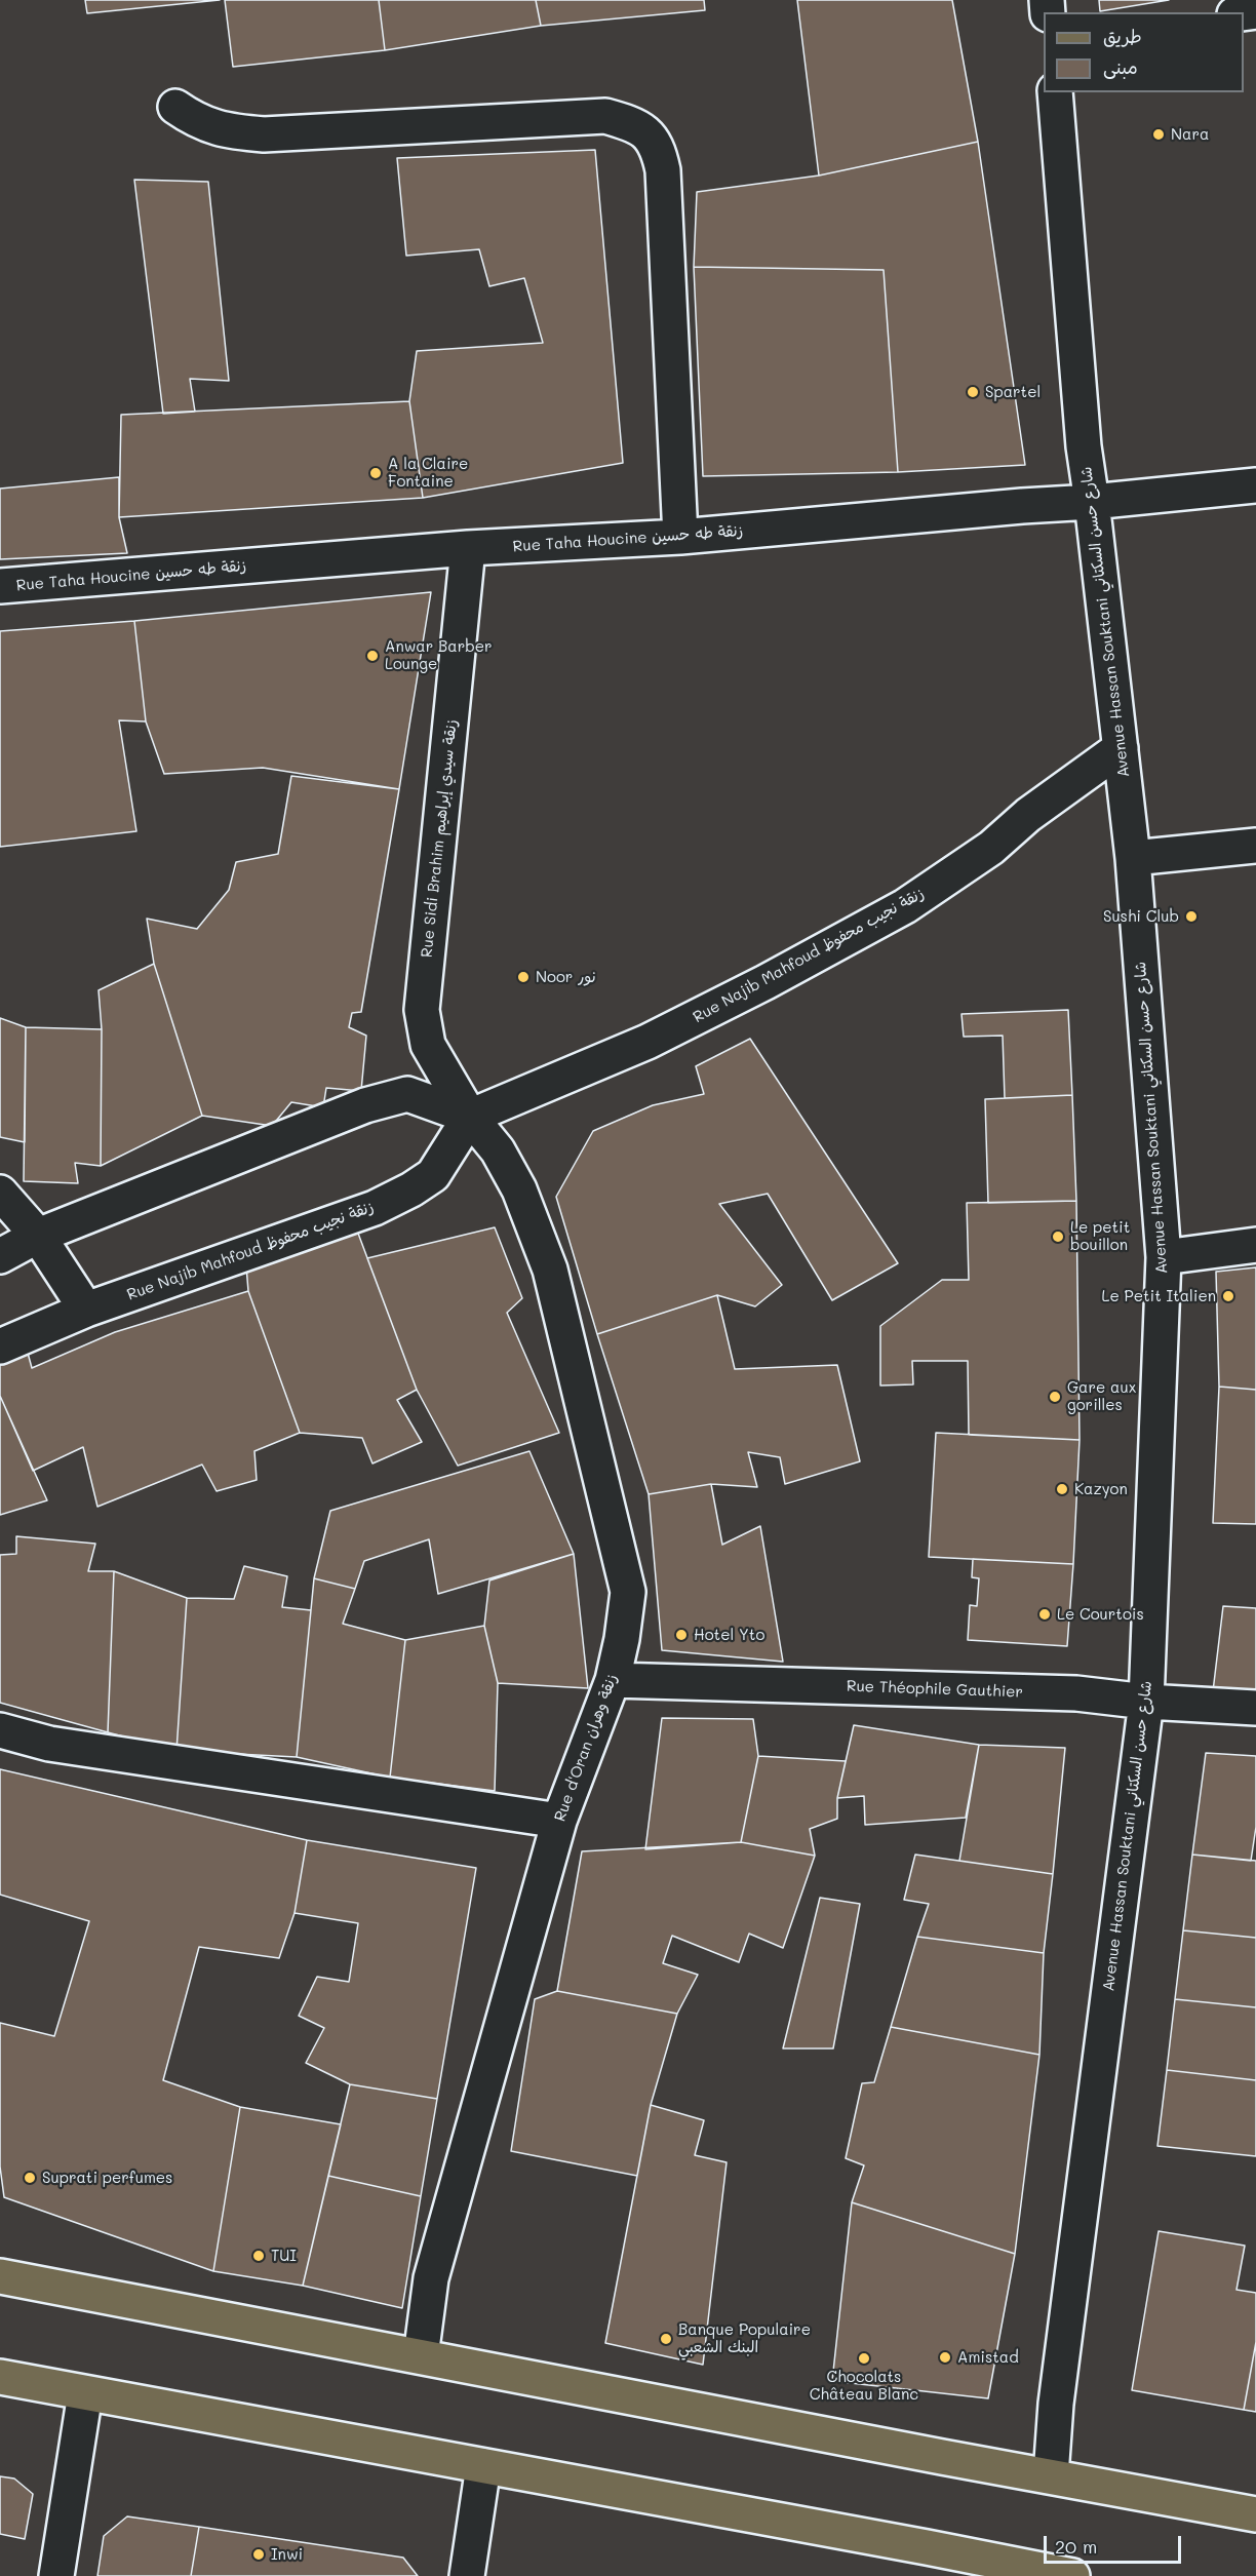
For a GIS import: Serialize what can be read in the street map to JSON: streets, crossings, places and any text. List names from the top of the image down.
{
  "streets": {
    "street": [
      "Rue Taha Houcine زنقة طه حسين",
      "Avenue Hassan Souktani شارع حسن السكتاني",
      "Rue Sidi Brahim زنقة سيدي إبراهيم",
      "Rue Najib Mahfoud زنقة نجيب محفوظ",
      "Rue Théophile Gauthier",
      "Rue d'Oran زنقة وهران"
    ]
  },
  "crossings": [
    ["Rue Taha Houcine زنقة طه حسين", "Avenue Hassan Souktani شارع حسن السكتاني"],
    ["Rue Taha Houcine زنقة طه حسين", "Rue Sidi Brahim زنقة سيدي إبراهيم"],
    ["Avenue Hassan Souktani شارع حسن السكتاني", "Rue Najib Mahfoud زنقة نجيب محفوظ"],
    ["Avenue Hassan Souktani شارع حسن السكتاني", "Rue Théophile Gauthier"],
    ["Rue Sidi Brahim زنقة سيدي إبراهيم", "Rue Najib Mahfoud زنقة نجيب محفوظ"],
    ["Rue Sidi Brahim زنقة سيدي إبراهيم", "Rue d'Oran زنقة وهران"],
    ["Rue Najib Mahfoud زنقة نجيب محفوظ", "Rue d'Oran زنقة وهران"],
    ["Rue Théophile Gauthier", "Rue d'Oran زنقة وهران"]
  ],
  "places": [
    "Nara",
    "Spartel",
    "A la Claire Fontaine",
    "Anwar Barber Lounge",
    "Sushi Club",
    "Noor نور",
    "Le petit bouillon",
    "Le Petit Italien",
    "Gare aux gorilles",
    "Kazyon",
    "Le Courtois",
    "Hotel Yto",
    "Suprati perfumes",
    "TUI",
    "Banque Populaire البنك الشعبي",
    "Amistad",
    "Chocolats Château Blanc",
    "Inwi"
  ],
  "legend": ["طريق", "مبنى"],
  "scale_bar": "20 m"
}
